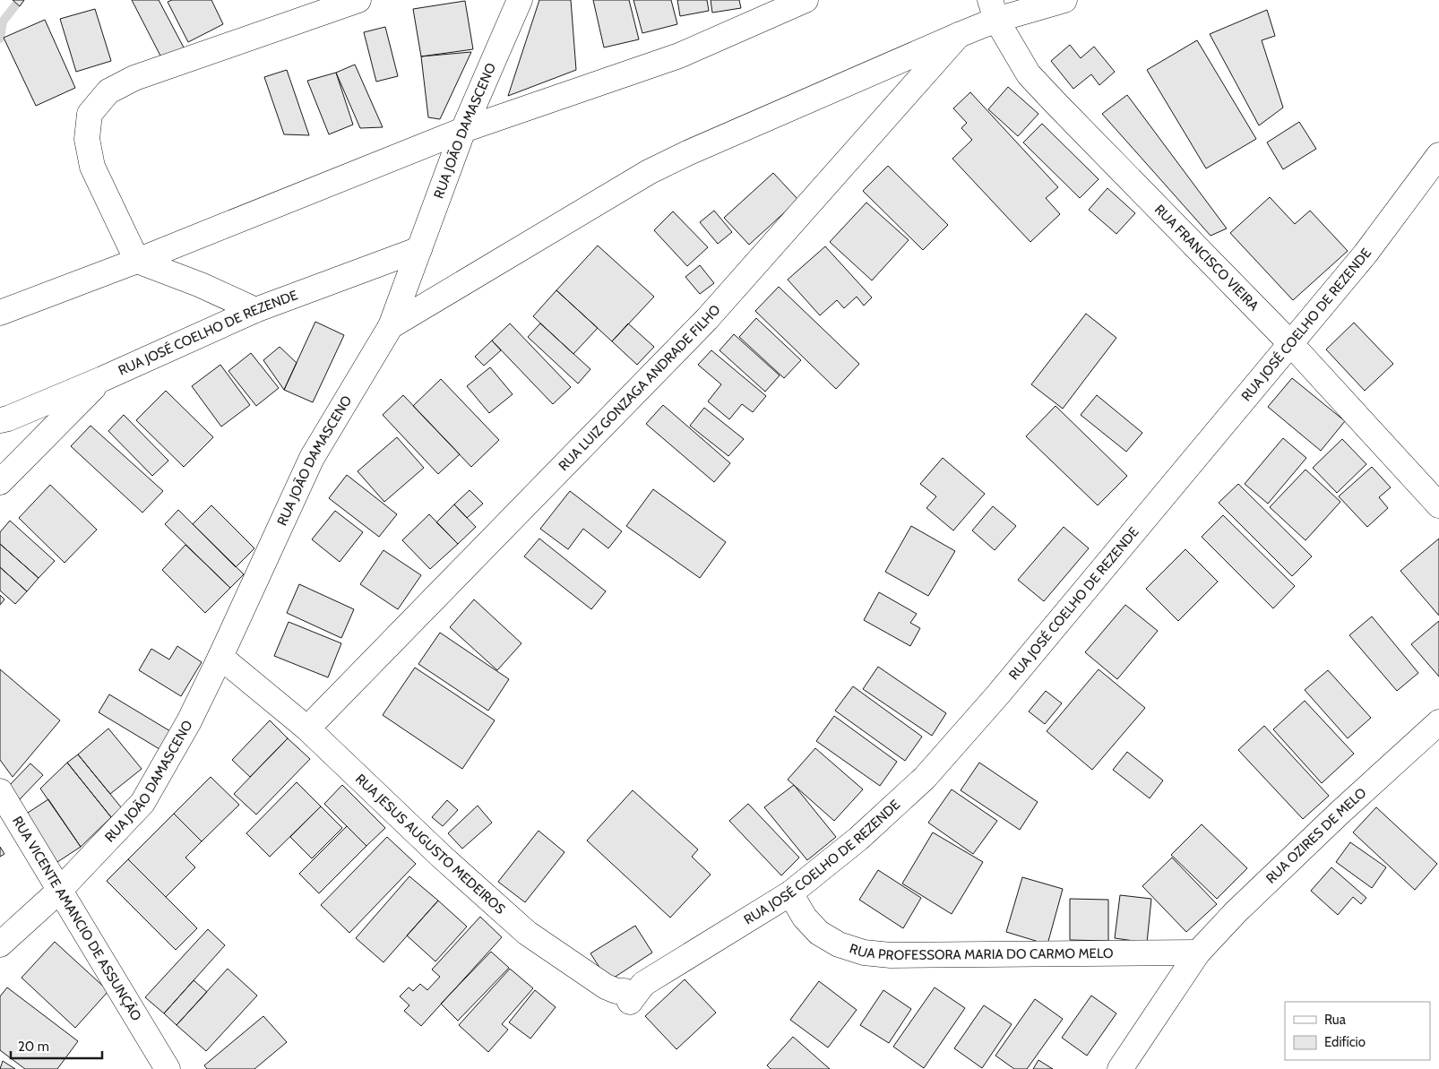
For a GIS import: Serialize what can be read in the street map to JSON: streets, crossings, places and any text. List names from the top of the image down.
{
  "streets": {
    "street": [
      "RUA JOÃO DAMASCENO",
      "RUA FRANCISCO VIEIRA",
      "RUA JOSÉ COELHO DE REZENDE",
      "RUA LUIZ GONZAGA ANDRADE FILHO",
      "RUA OZIRES DE MELO",
      "RUA JESUS AUGUSTO MEDEIROS",
      "RUA VICENTE AMANCIO DE ASSUNÇÃO",
      "RUA PROFESSORA MARIA DO CARMO MELO"
    ]
  },
  "crossings": [
    ["RUA JOÃO DAMASCENO", "RUA JOSÉ COELHO DE REZENDE"],
    ["RUA JOÃO DAMASCENO", "RUA JESUS AUGUSTO MEDEIROS"],
    ["RUA JOÃO DAMASCENO", "RUA VICENTE AMANCIO DE ASSUNÇÃO"],
    ["RUA FRANCISCO VIEIRA", "RUA JOSÉ COELHO DE REZENDE"],
    ["RUA JOSÉ COELHO DE REZENDE", "RUA JESUS AUGUSTO MEDEIROS"],
    ["RUA JOSÉ COELHO DE REZENDE", "RUA PROFESSORA MARIA DO CARMO MELO"],
    ["RUA LUIZ GONZAGA ANDRADE FILHO", "RUA JESUS AUGUSTO MEDEIROS"],
    ["RUA OZIRES DE MELO", "RUA PROFESSORA MARIA DO CARMO MELO"]
  ],
  "legend": ["Rua", "Edifício"],
  "scale_bar": "20 m"
}
